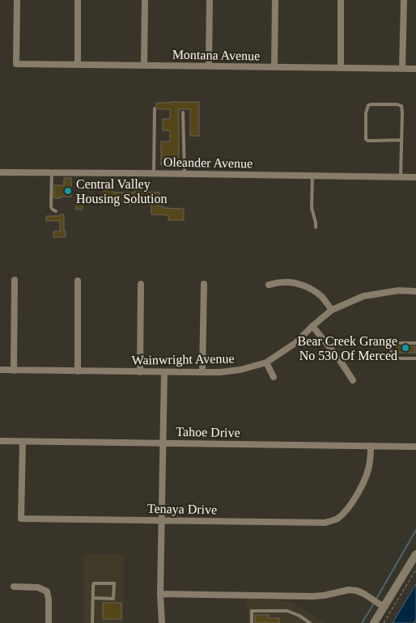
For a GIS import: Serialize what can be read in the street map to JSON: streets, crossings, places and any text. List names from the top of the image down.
{
  "streets": {
    "street": [
      "Montana Avenue",
      "Oleander Avenue",
      "Wainwright Avenue",
      "Tahoe Drive",
      "Tenaya Drive"
    ]
  },
  "crossings": [
    ["Tahoe Drive", "Tenaya Drive"]
  ],
  "places": ["Central Valley Housing Solution", "Bear Creek Grange No 530 Of Merced"]
}
